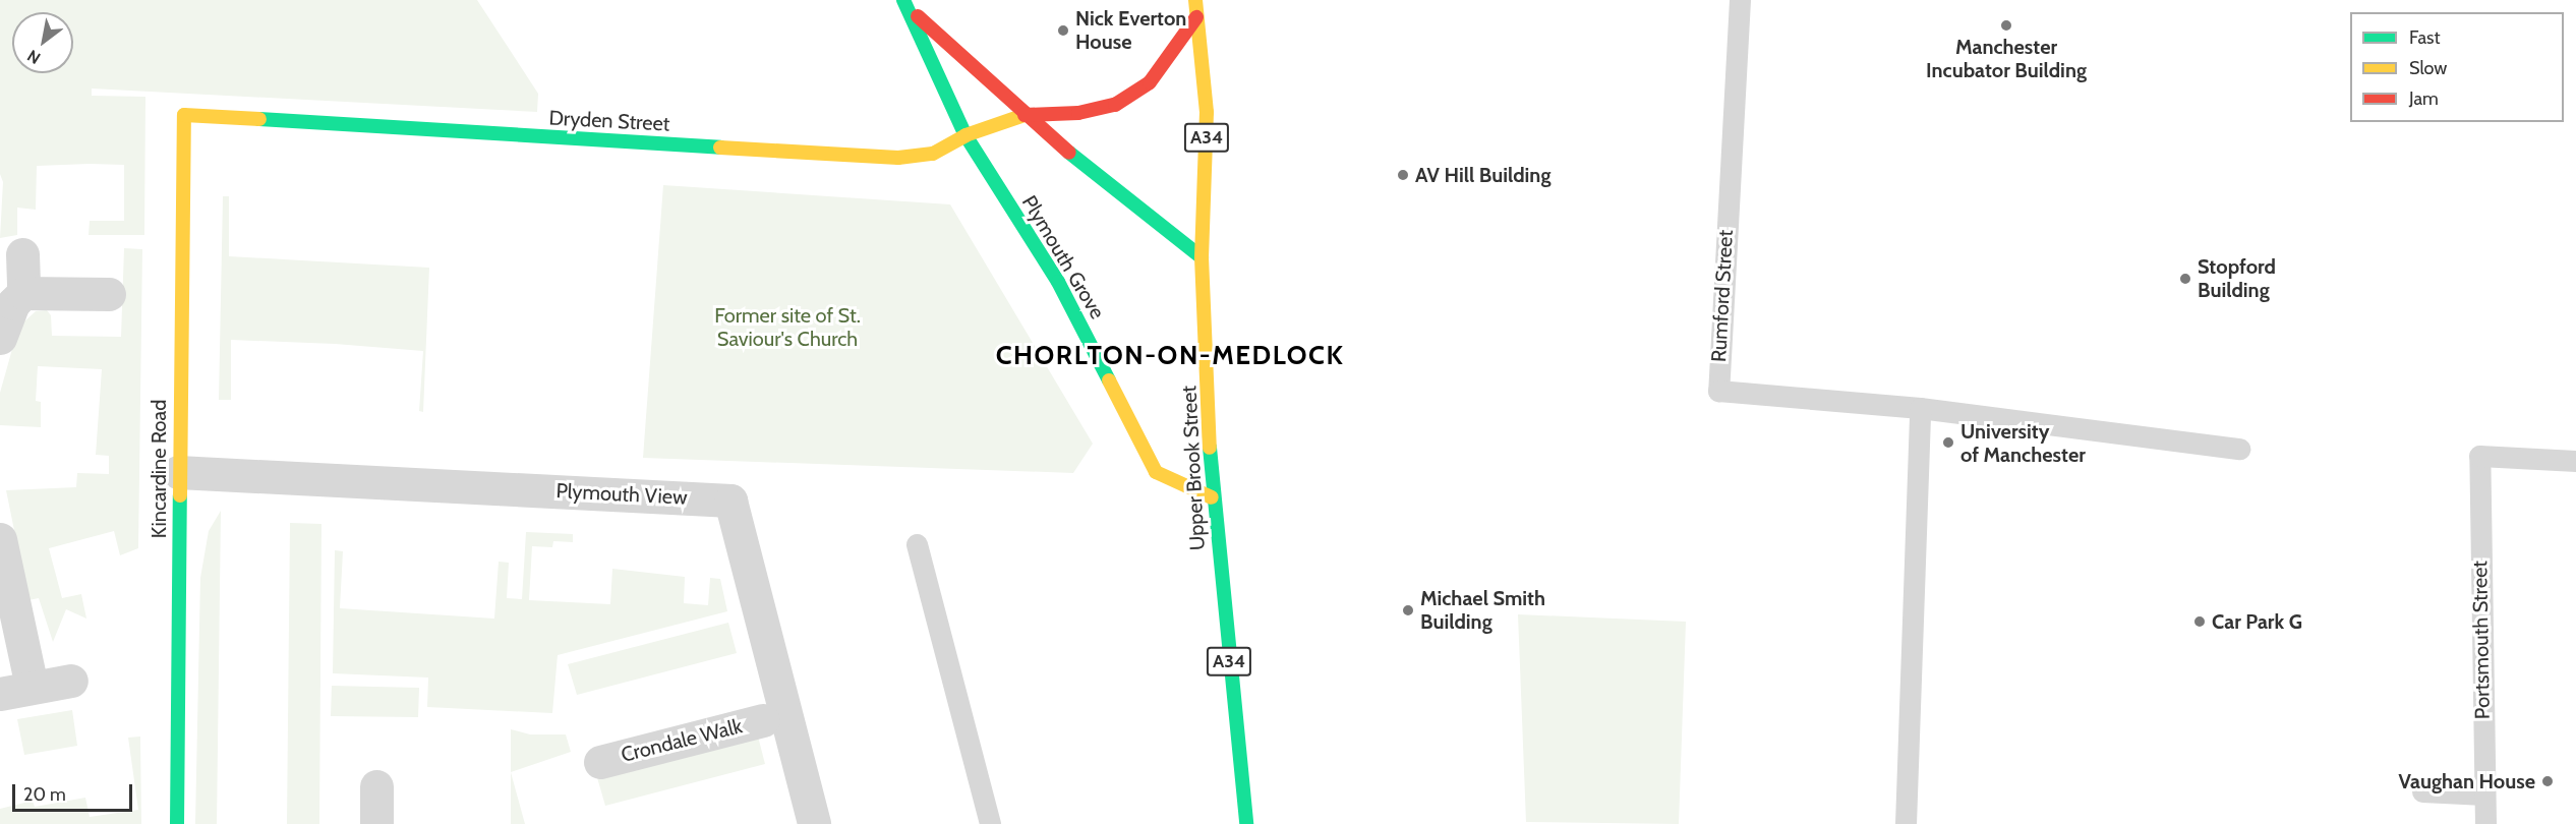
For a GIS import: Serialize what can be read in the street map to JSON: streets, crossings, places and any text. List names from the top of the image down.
{
  "streets": {
    "main road": [
      "Dryden Street",
      "A34",
      "Plymouth Grove",
      "Upper Brook Street",
      "Kincardine Road"
    ],
    "street": ["Plymouth View", "Crondale Walk"],
    "lane": ["Rumford Street", "Portsmouth Street"]
  },
  "crossings": [
    ["Dryden Street", "Plymouth Grove"],
    ["Dryden Street", "Upper Brook Street"],
    ["Dryden Street", "Kincardine Road"],
    ["Plymouth Grove", "Upper Brook Street"],
    ["Kincardine Road", "Plymouth View"]
  ],
  "districts": ["CHORLTON-ON-MEDLOCK"],
  "parks": ["Former site of St. Saviour's Church"],
  "places": [
    "Manchester Incubator Building",
    "Nick Everton House",
    "AV Hill Building",
    "Stopford Building",
    "University of Manchester",
    "Michael Smith Building",
    "Car Park G",
    "Vaughan House"
  ],
  "legend": ["Fast", "Slow", "Jam"],
  "scale_bar": "20 m",
  "north": "bottom left"
}
